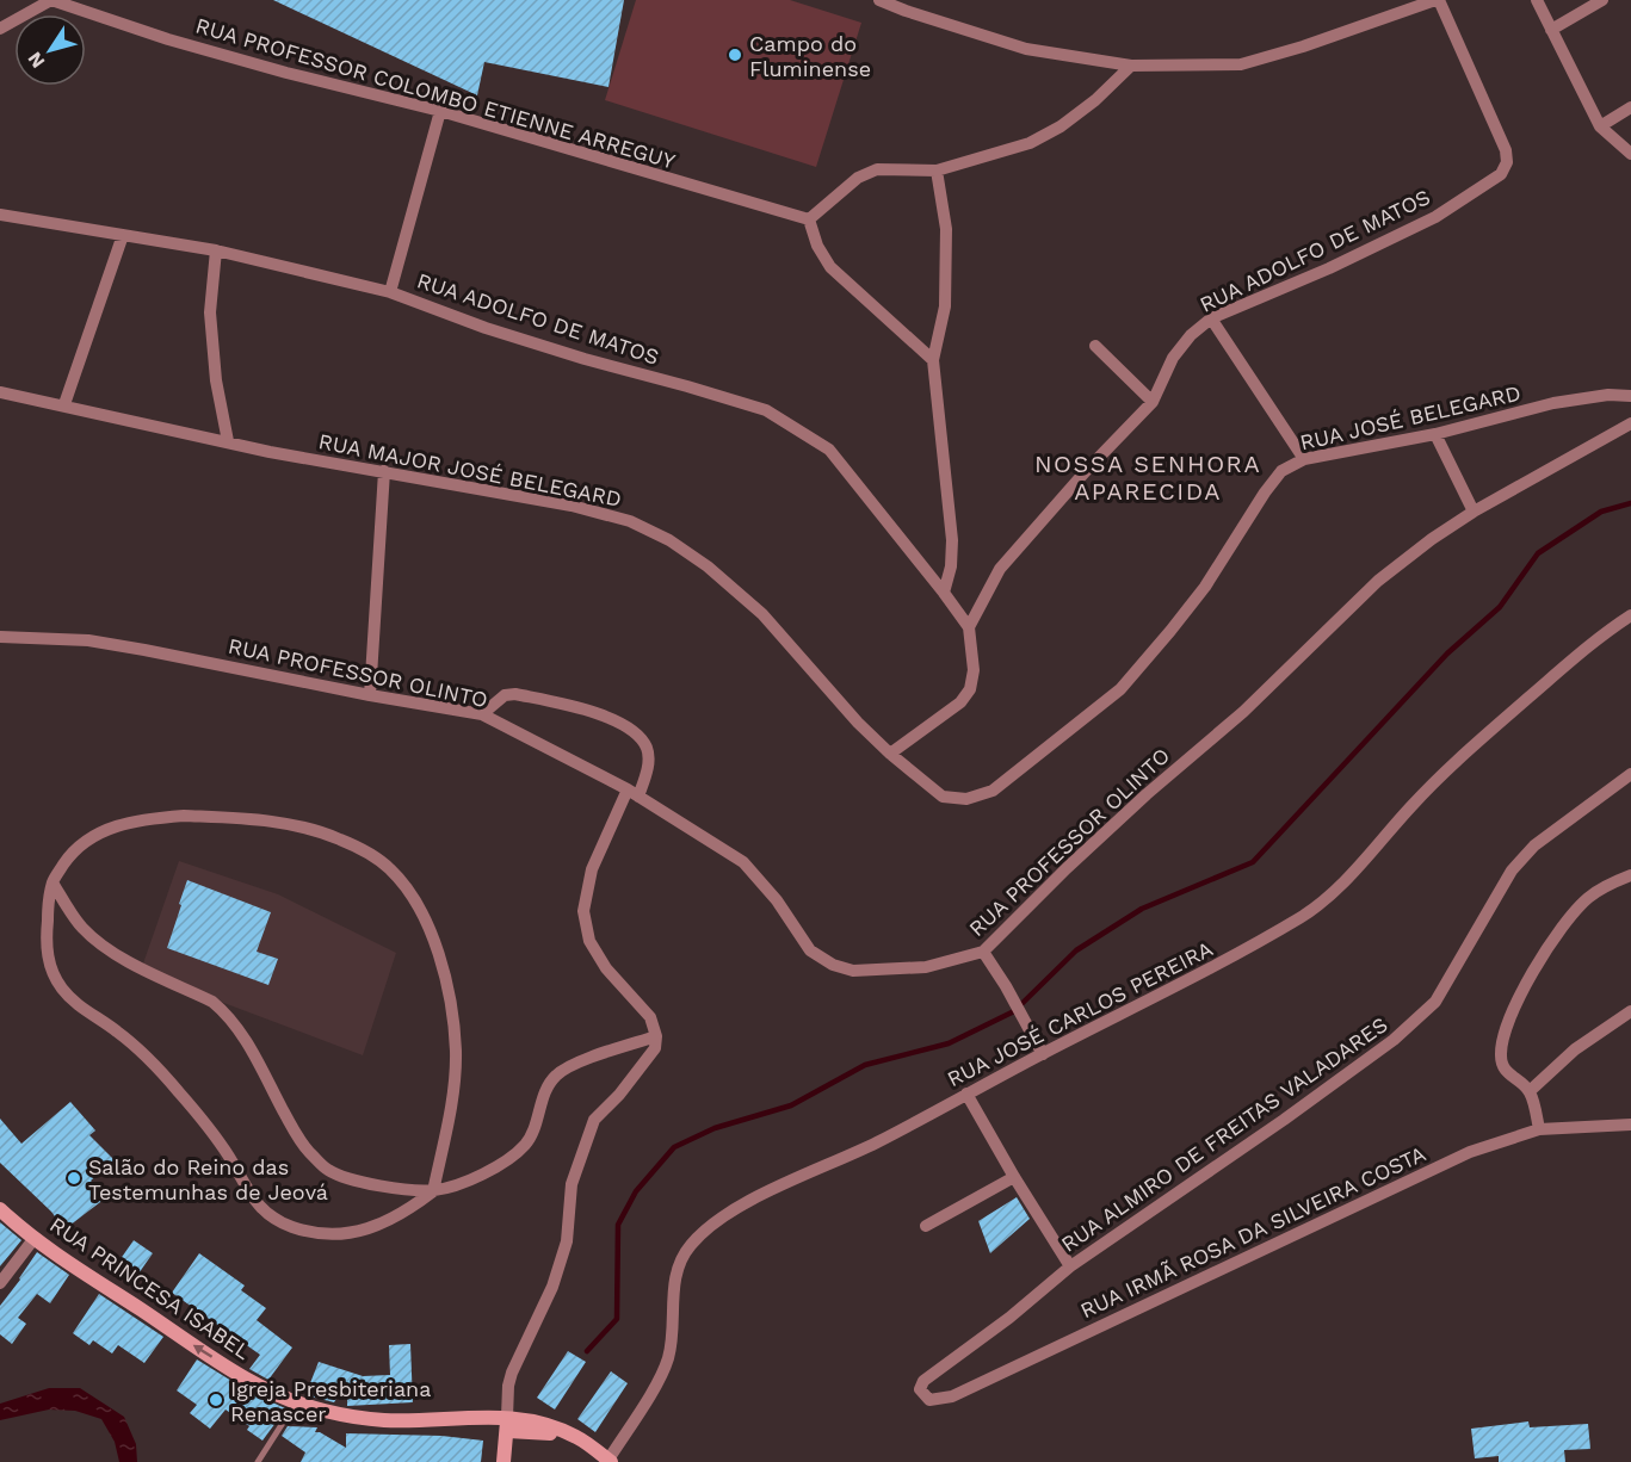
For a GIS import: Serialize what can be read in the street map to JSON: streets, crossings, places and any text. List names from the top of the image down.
{
  "streets": {
    "main road": ["RUA PRINCESA ISABEL"],
    "street": [
      "RUA PROFESSOR COLOMBO ETIENNE ARREGUY",
      "RUA ADOLFO DE MATOS",
      "RUA JOSÉ BELEGARD",
      "RUA MAJOR JOSÉ BELEGARD",
      "RUA PROFESSOR OLINTO",
      "RUA JOSÉ CARLOS PEREIRA",
      "RUA ALMIRO DE FREITAS VALADARES",
      "RUA IRMÃ ROSA DA SILVEIRA COSTA"
    ]
  },
  "crossings": [
    ["RUA ADOLFO DE MATOS", "RUA JOSÉ BELEGARD"],
    ["RUA ADOLFO DE MATOS", "RUA MAJOR JOSÉ BELEGARD"],
    ["RUA JOSÉ BELEGARD", "RUA MAJOR JOSÉ BELEGARD"],
    ["RUA JOSÉ CARLOS PEREIRA", "RUA PRINCESA ISABEL"],
    ["RUA ALMIRO DE FREITAS VALADARES", "RUA IRMÃ ROSA DA SILVEIRA COSTA"]
  ],
  "one_way": ["RUA PRINCESA ISABEL"],
  "districts": ["NOSSA SENHORA APARECIDA"],
  "places": ["Campo do Fluminense", "Salão do Reino das Testemunhas de Jeová", "Igreja Presbiteriana Renascer"],
  "north": "bottom left"
}
